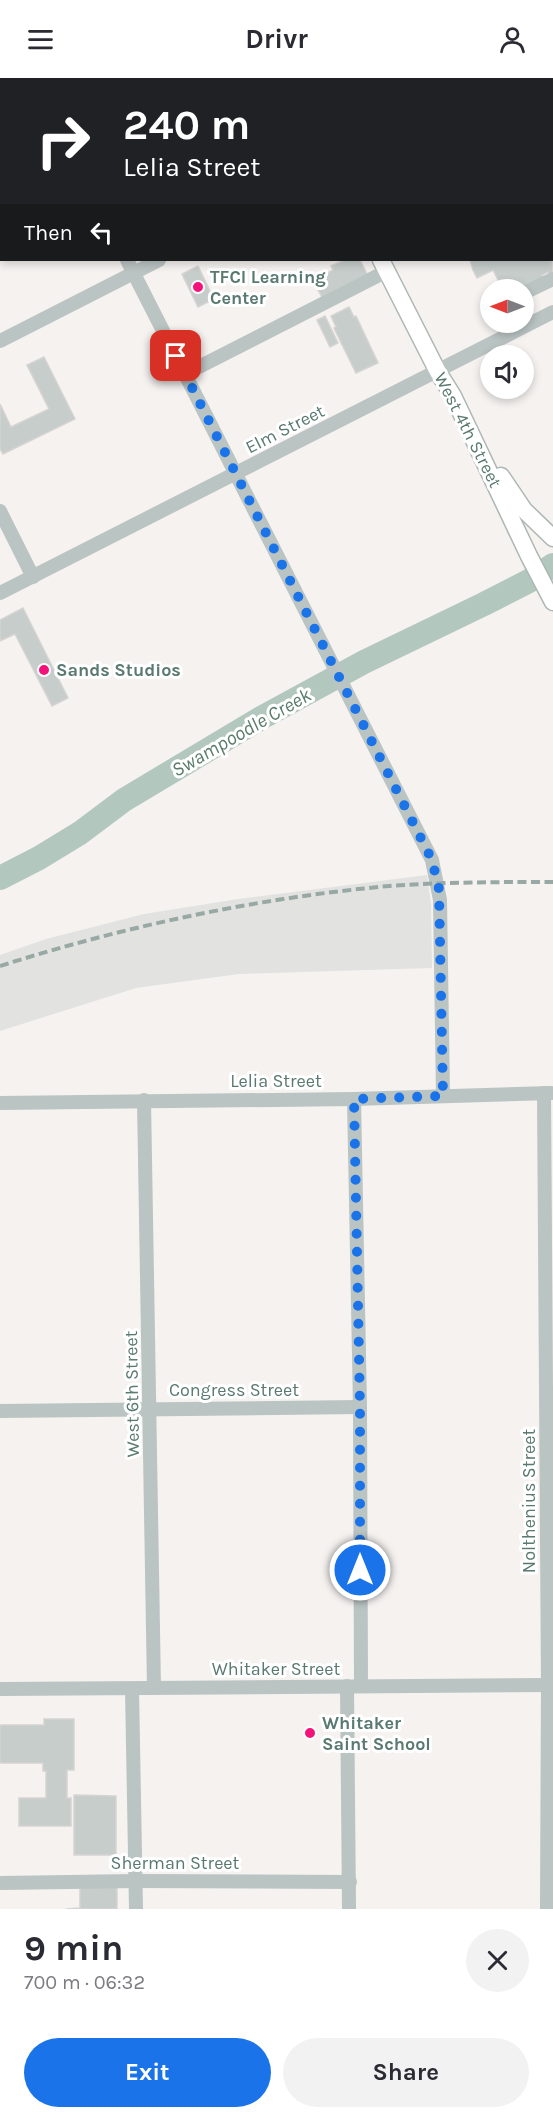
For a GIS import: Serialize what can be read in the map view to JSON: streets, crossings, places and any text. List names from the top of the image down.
{
  "streets": {
    "main road": ["West 4th Street"],
    "street": [
      "Elm Street",
      "Lelia Street",
      "Congress Street",
      "West 6th Street",
      "Nolthenius Street",
      "Whitaker Street",
      "Sherman Street"
    ]
  },
  "crossings": [
    ["Elm Street", "West 4th Street"],
    ["Lelia Street", "West 6th Street"],
    ["Lelia Street", "Nolthenius Street"],
    ["Congress Street", "West 6th Street"],
    ["West 6th Street", "Whitaker Street"],
    ["Nolthenius Street", "Whitaker Street"]
  ],
  "water": ["Swampoodle Creek"],
  "places": ["TFCI Learning Center", "Sands Studios", "Whitaker Saint School"],
  "north": "left",
  "page": {
    "header": "Drivr",
    "turn": ["240 m", "Lelia Street"],
    "then": "Then",
    "heading": ["9 min", "700 m · 06:32"],
    "buttons": ["Exit", "Share"]
  }
}
